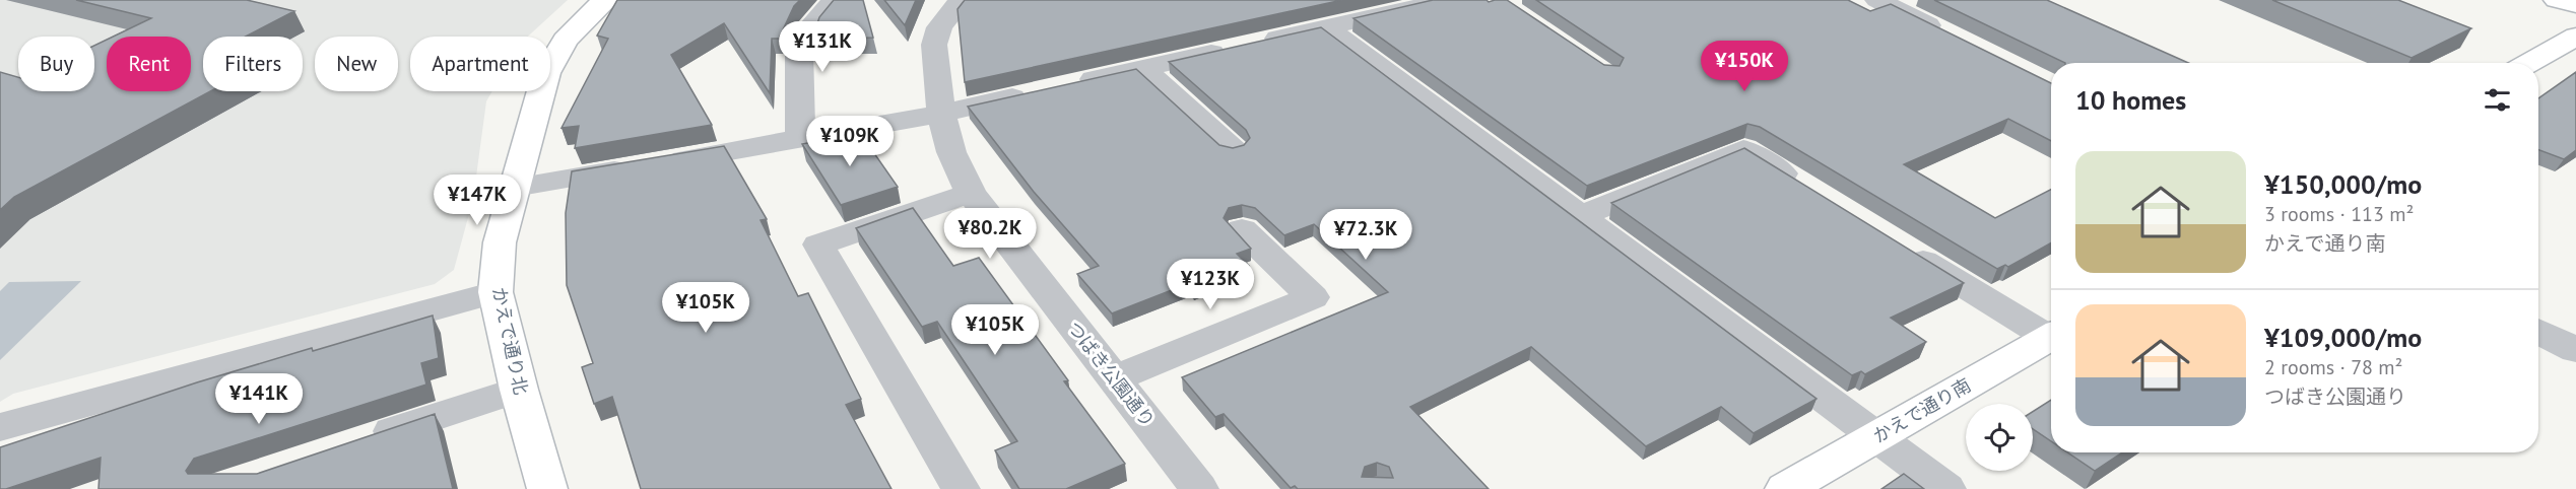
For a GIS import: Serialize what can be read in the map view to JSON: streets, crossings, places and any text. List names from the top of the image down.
{
  "streets": {
    "street": ["かえで通り北", "つばき公園通り", "かえで通り南"]
  },
  "page": {
    "price": [
      "¥131K",
      "¥150K",
      "¥109K",
      "¥147K",
      "¥80.2K",
      "¥72.3K",
      "¥123K",
      "¥105K",
      "¥105K",
      "¥141K"
    ],
    "chip": [
      "Buy",
      "Rent",
      "Filters",
      "New",
      "Apartment"
    ],
    "heading": "10 homes",
    "list": [
      {
        "name": "¥150,000/mo",
        "note": "3 rooms · 113 m² · かえで通り南"
      },
      {
        "name": "¥109,000/mo",
        "note": "2 rooms · 78 m² · つばき公園通り"
      }
    ]
  }
}
